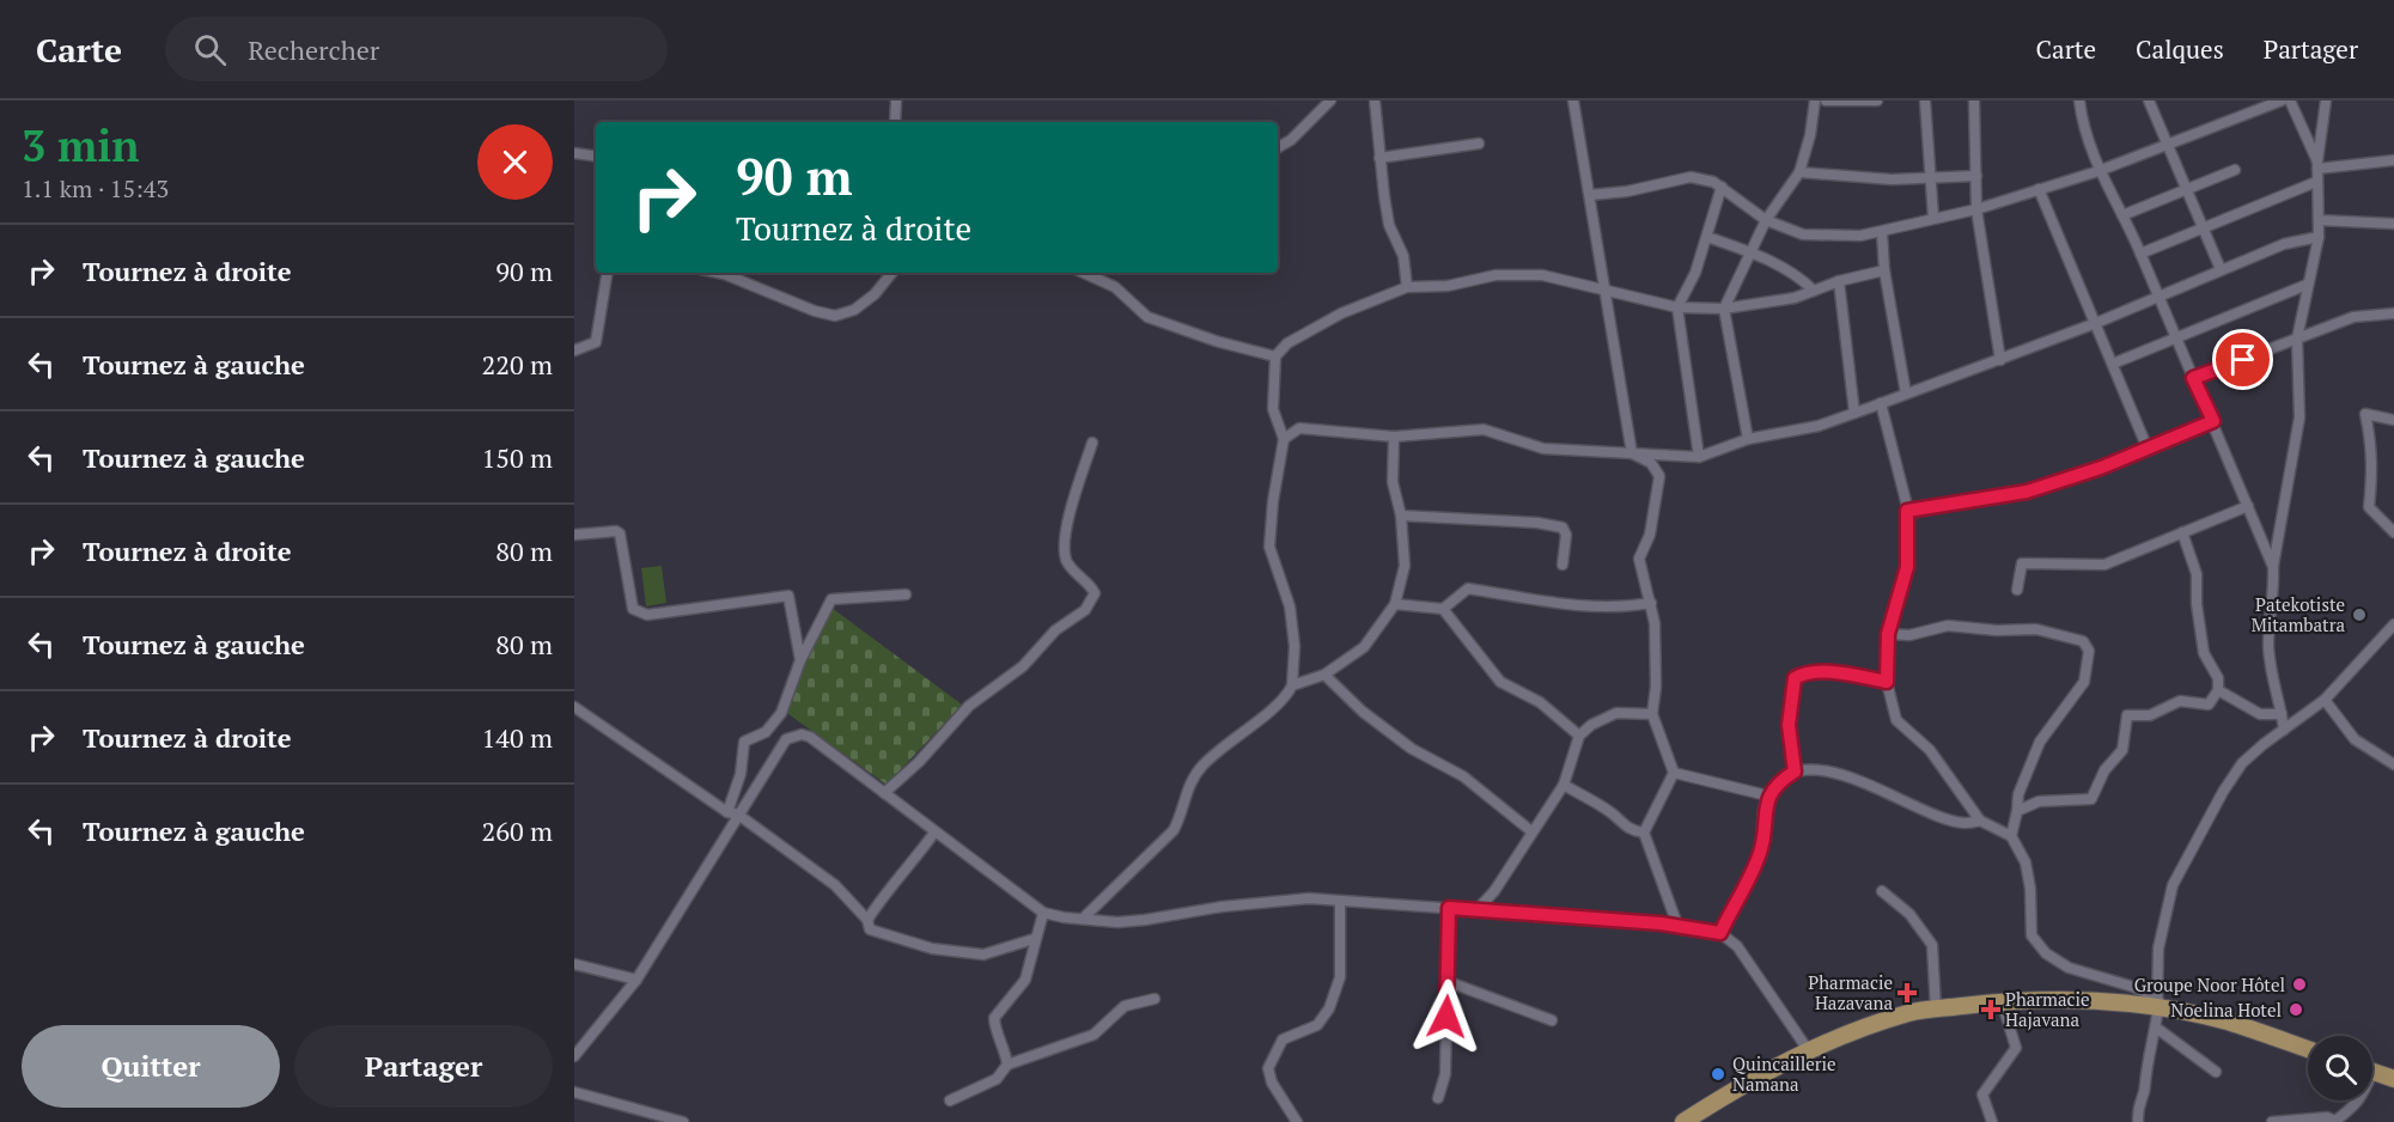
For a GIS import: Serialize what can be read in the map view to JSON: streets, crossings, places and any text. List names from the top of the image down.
{
  "places": {
    "other": [
      "Patekotiste Mitambatra",
      "Groupe Noor Hôtel",
      "Noelina Hotel",
      "Quincaillerie Namana"
    ],
    "health": ["Pharmacie Hazavana", "Pharmacie Hajavana"]
  },
  "page": {
    "header": "Carte",
    "search": "Rechercher",
    "nav": ["Carte", "Calques", "Partager"],
    "heading": ["3 min", "1.1 km · 15:43"],
    "turn": ["90 m", "Tournez à droite"],
    "list": [
      {
        "name": "Tournez à droite",
        "value": "90 m"
      },
      {
        "name": "Tournez à gauche",
        "value": "220 m"
      },
      {
        "name": "Tournez à gauche",
        "value": "150 m"
      },
      {
        "name": "Tournez à droite",
        "value": "80 m"
      },
      {
        "name": "Tournez à gauche",
        "value": "80 m"
      },
      {
        "name": "Tournez à droite",
        "value": "140 m"
      },
      {
        "name": "Tournez à gauche",
        "value": "260 m"
      }
    ],
    "buttons": ["Quitter", "Partager"]
  }
}
